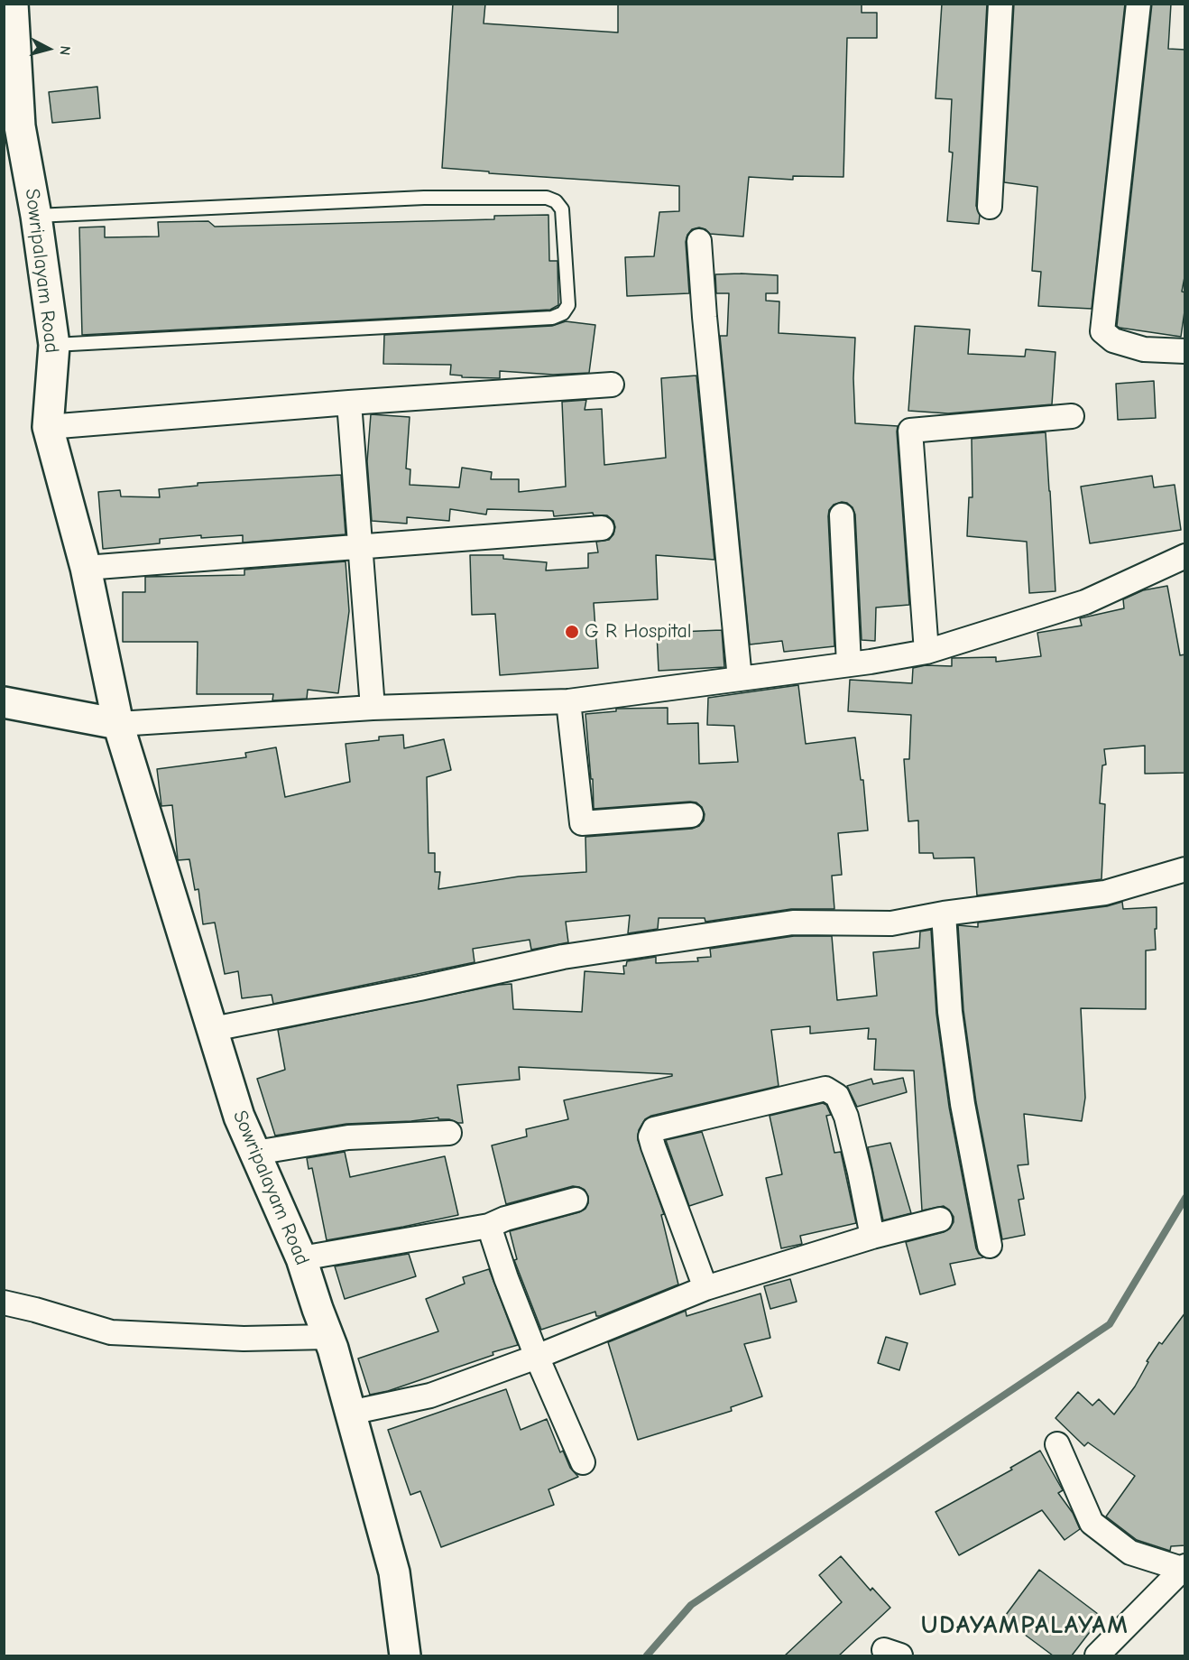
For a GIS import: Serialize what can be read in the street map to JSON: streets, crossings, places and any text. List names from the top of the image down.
{
  "streets": {
    "street": ["Sowripalayam Road"]
  },
  "districts": ["UDAYAMPALAYAM"],
  "places": ["G R Hospital"],
  "north": "right"
}
